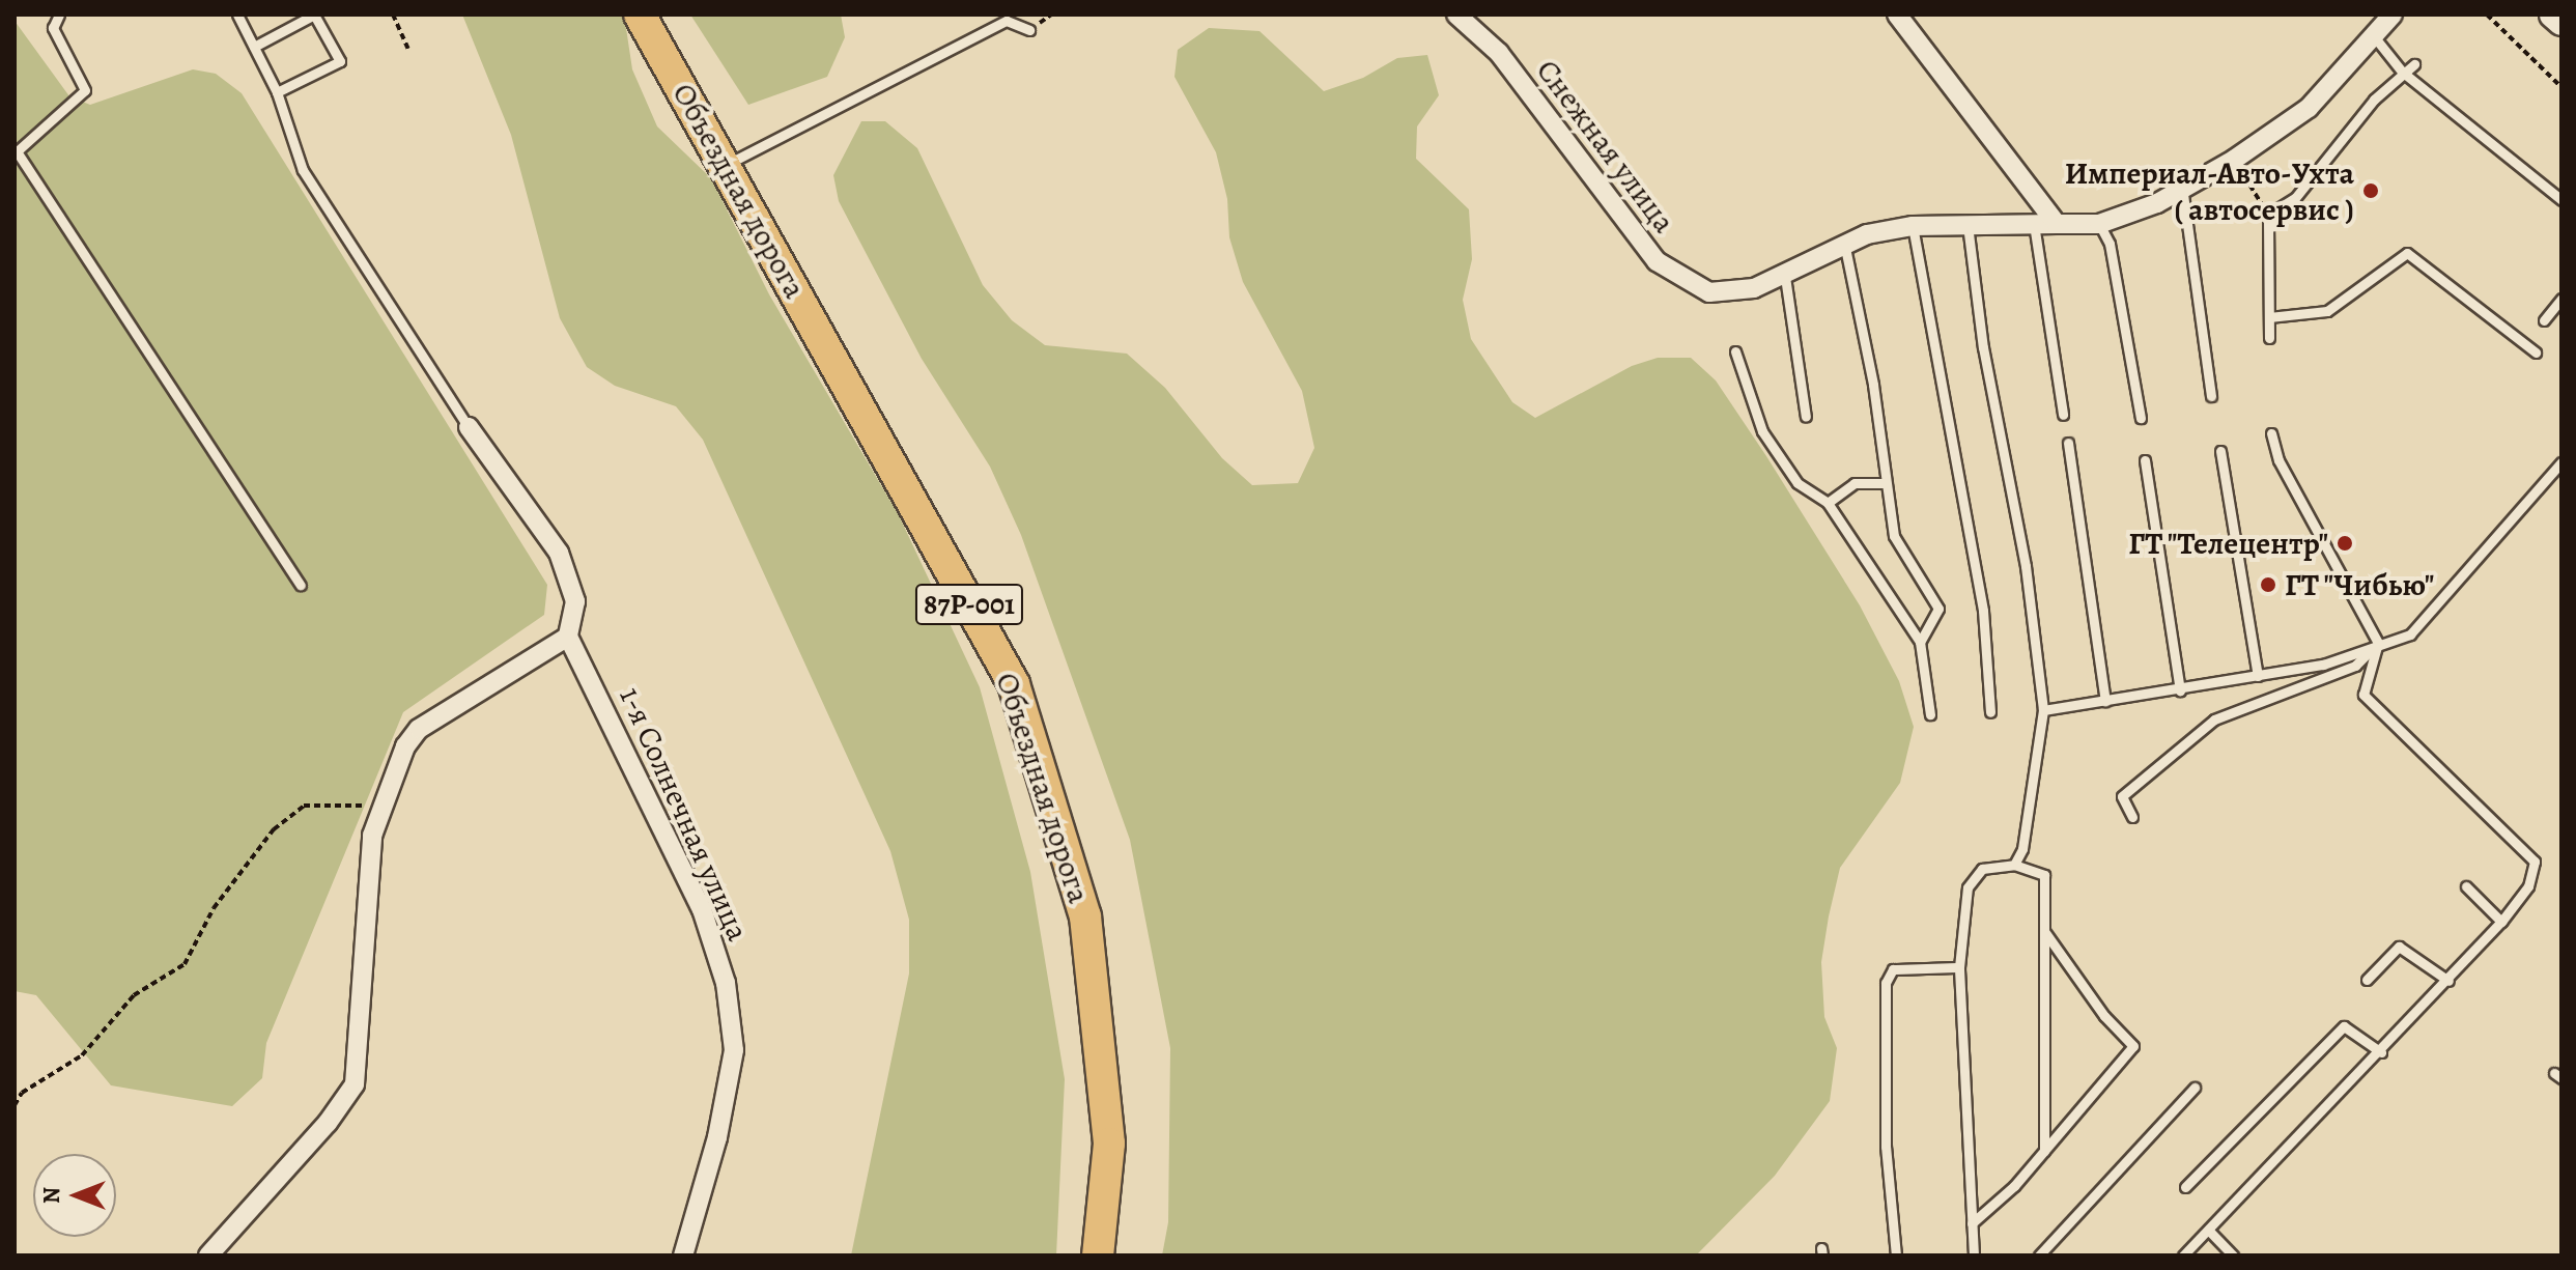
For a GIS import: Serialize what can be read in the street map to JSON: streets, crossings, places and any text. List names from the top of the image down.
{
  "streets": {
    "main road": ["Объездная дорога", "87Р-001"],
    "street": ["Снежная улица", "1-я Солнечная улица"]
  },
  "places": ["Империал-Авто-Ухта ( автосервис )", "ГТ \"Телецентр\"", "ГТ \"Чибью\""],
  "north": "left"
}
